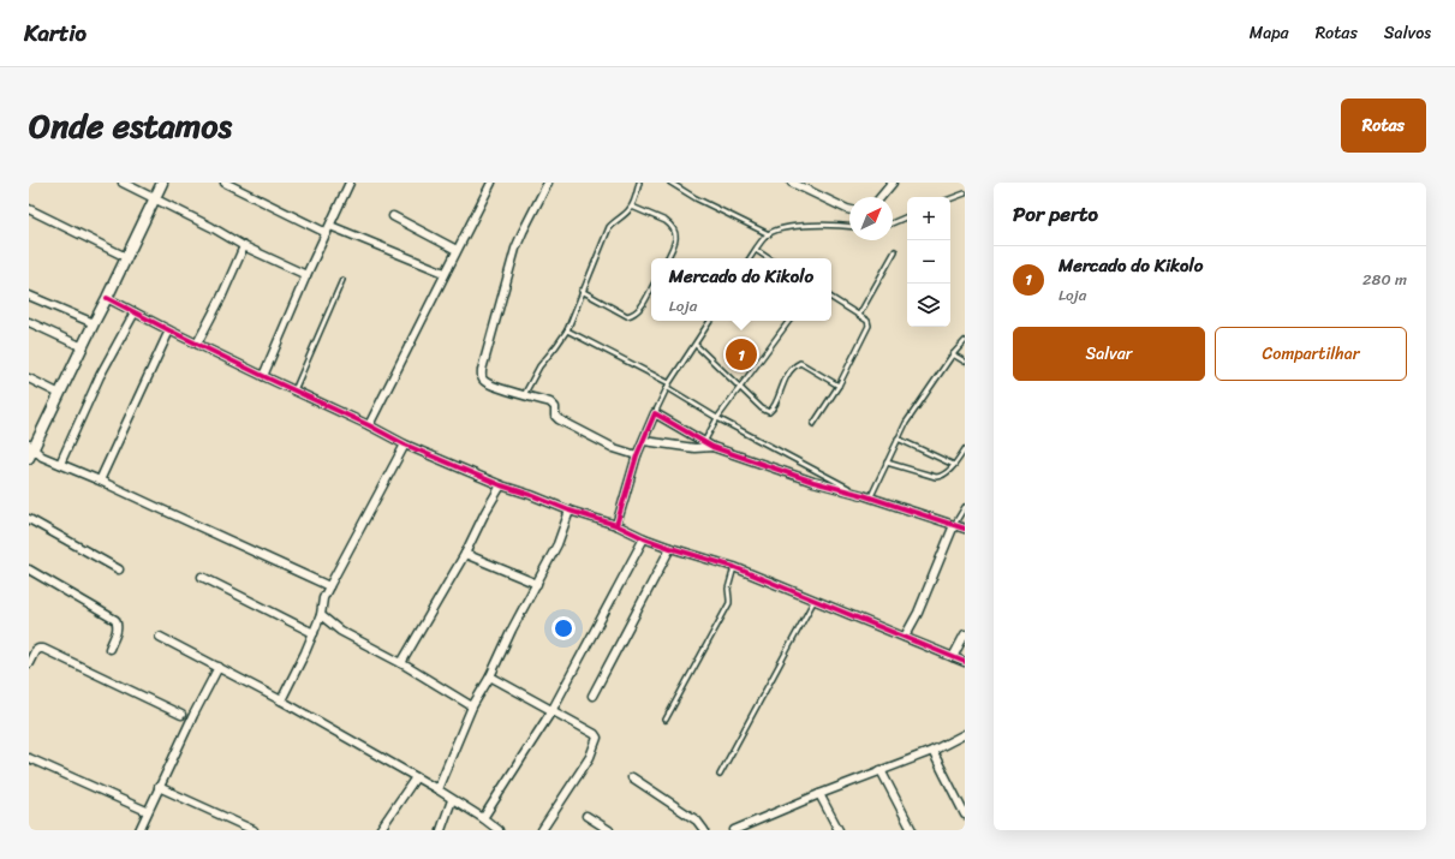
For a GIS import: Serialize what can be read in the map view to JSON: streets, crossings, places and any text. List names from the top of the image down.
{
  "north": "top right",
  "page": {
    "header": "Kartio",
    "nav": ["Mapa", "Rotas", "Salvos"],
    "title": "Onde estamos",
    "buttons": [
      "Rotas",
      ["Salvar", "Compartilhar"]
    ],
    "heading": "Por perto",
    "map_buttons": ["+", "−"],
    "list": [
      {
        "mark": "1",
        "name": "Mercado do Kikolo",
        "note": "Loja",
        "value": "280 m"
      }
    ],
    "popup": ["Mercado do Kikolo", "Loja"],
    "pins": "1"
  }
}
